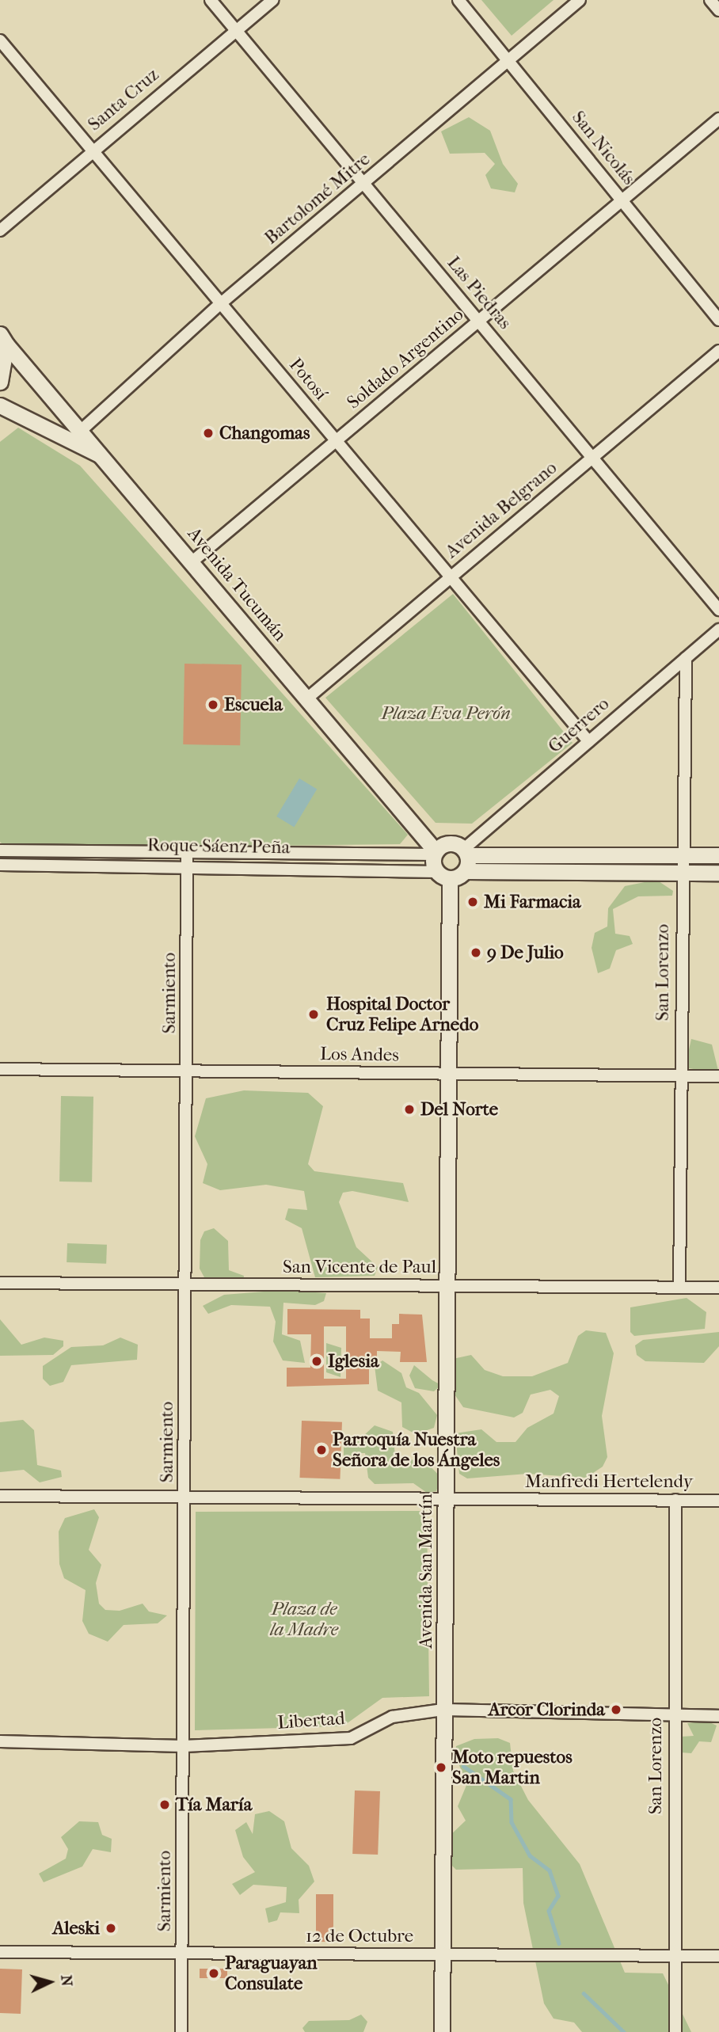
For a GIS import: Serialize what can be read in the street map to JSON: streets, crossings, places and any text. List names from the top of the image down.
{
  "streets": {
    "main road": ["Avenida Tucumán", "Avenida San Martín"],
    "street": [
      "Santa Cruz",
      "San Nicolás",
      "Bartolomé Mitre",
      "Las Piedras",
      "Soldado Argentino",
      "Potosí",
      "Avenida Belgrano",
      "Guerrero",
      "Roque Sáenz Peña",
      "San Lorenzo",
      "Sarmiento",
      "Los Andes",
      "San Vicente de Paul",
      "Manfredi Hertelendy",
      "Libertad",
      "12 de Octubre"
    ]
  },
  "crossings": [
    ["Santa Cruz", "Las Piedras"],
    ["Santa Cruz", "Potosí"],
    ["San Nicolás", "Bartolomé Mitre"],
    ["San Nicolás", "Soldado Argentino"],
    ["Bartolomé Mitre", "Las Piedras"],
    ["Bartolomé Mitre", "Potosí"],
    ["Bartolomé Mitre", "Avenida Tucumán"],
    ["Las Piedras", "Soldado Argentino"],
    ["Las Piedras", "Avenida Belgrano"],
    ["Soldado Argentino", "Potosí"],
    ["Soldado Argentino", "Avenida Tucumán"],
    ["Potosí", "Avenida Belgrano"],
    ["Potosí", "Guerrero"],
    ["Avenida Belgrano", "Avenida Tucumán"],
    ["Avenida Tucumán", "Roque Sáenz Peña"],
    ["Avenida Tucumán", "Avenida San Martín"],
    ["Guerrero", "San Lorenzo"],
    ["Roque Sáenz Peña", "Sarmiento"],
    ["Roque Sáenz Peña", "Avenida San Martín"],
    ["San Lorenzo", "Los Andes"],
    ["San Lorenzo", "San Vicente de Paul"],
    ["San Lorenzo", "Manfredi Hertelendy"],
    ["San Lorenzo", "Libertad"],
    ["San Lorenzo", "12 de Octubre"],
    ["Sarmiento", "Los Andes"],
    ["Sarmiento", "San Vicente de Paul"],
    ["Sarmiento", "Manfredi Hertelendy"],
    ["Sarmiento", "Libertad"],
    ["Sarmiento", "12 de Octubre"],
    ["Los Andes", "Avenida San Martín"],
    ["San Vicente de Paul", "Avenida San Martín"],
    ["Manfredi Hertelendy", "Avenida San Martín"],
    ["Avenida San Martín", "Libertad"],
    ["Avenida San Martín", "12 de Octubre"]
  ],
  "parks": ["Plaza Eva Perón", "Plaza de la Madre"],
  "places": [
    "Changomas",
    "Escuela",
    "Mi Farmacia",
    "9 De Julio",
    "Hospital Doctor Cruz Felipe Arnedo",
    "Del Norte",
    "Iglesia",
    "Parroquía Nuestra Señora de los Ángeles",
    "Arcor Clorinda",
    "Moto repuestos San Martin",
    "Tía María",
    "Aleski",
    "Paraguayan Consulate"
  ],
  "north": "right"
}
